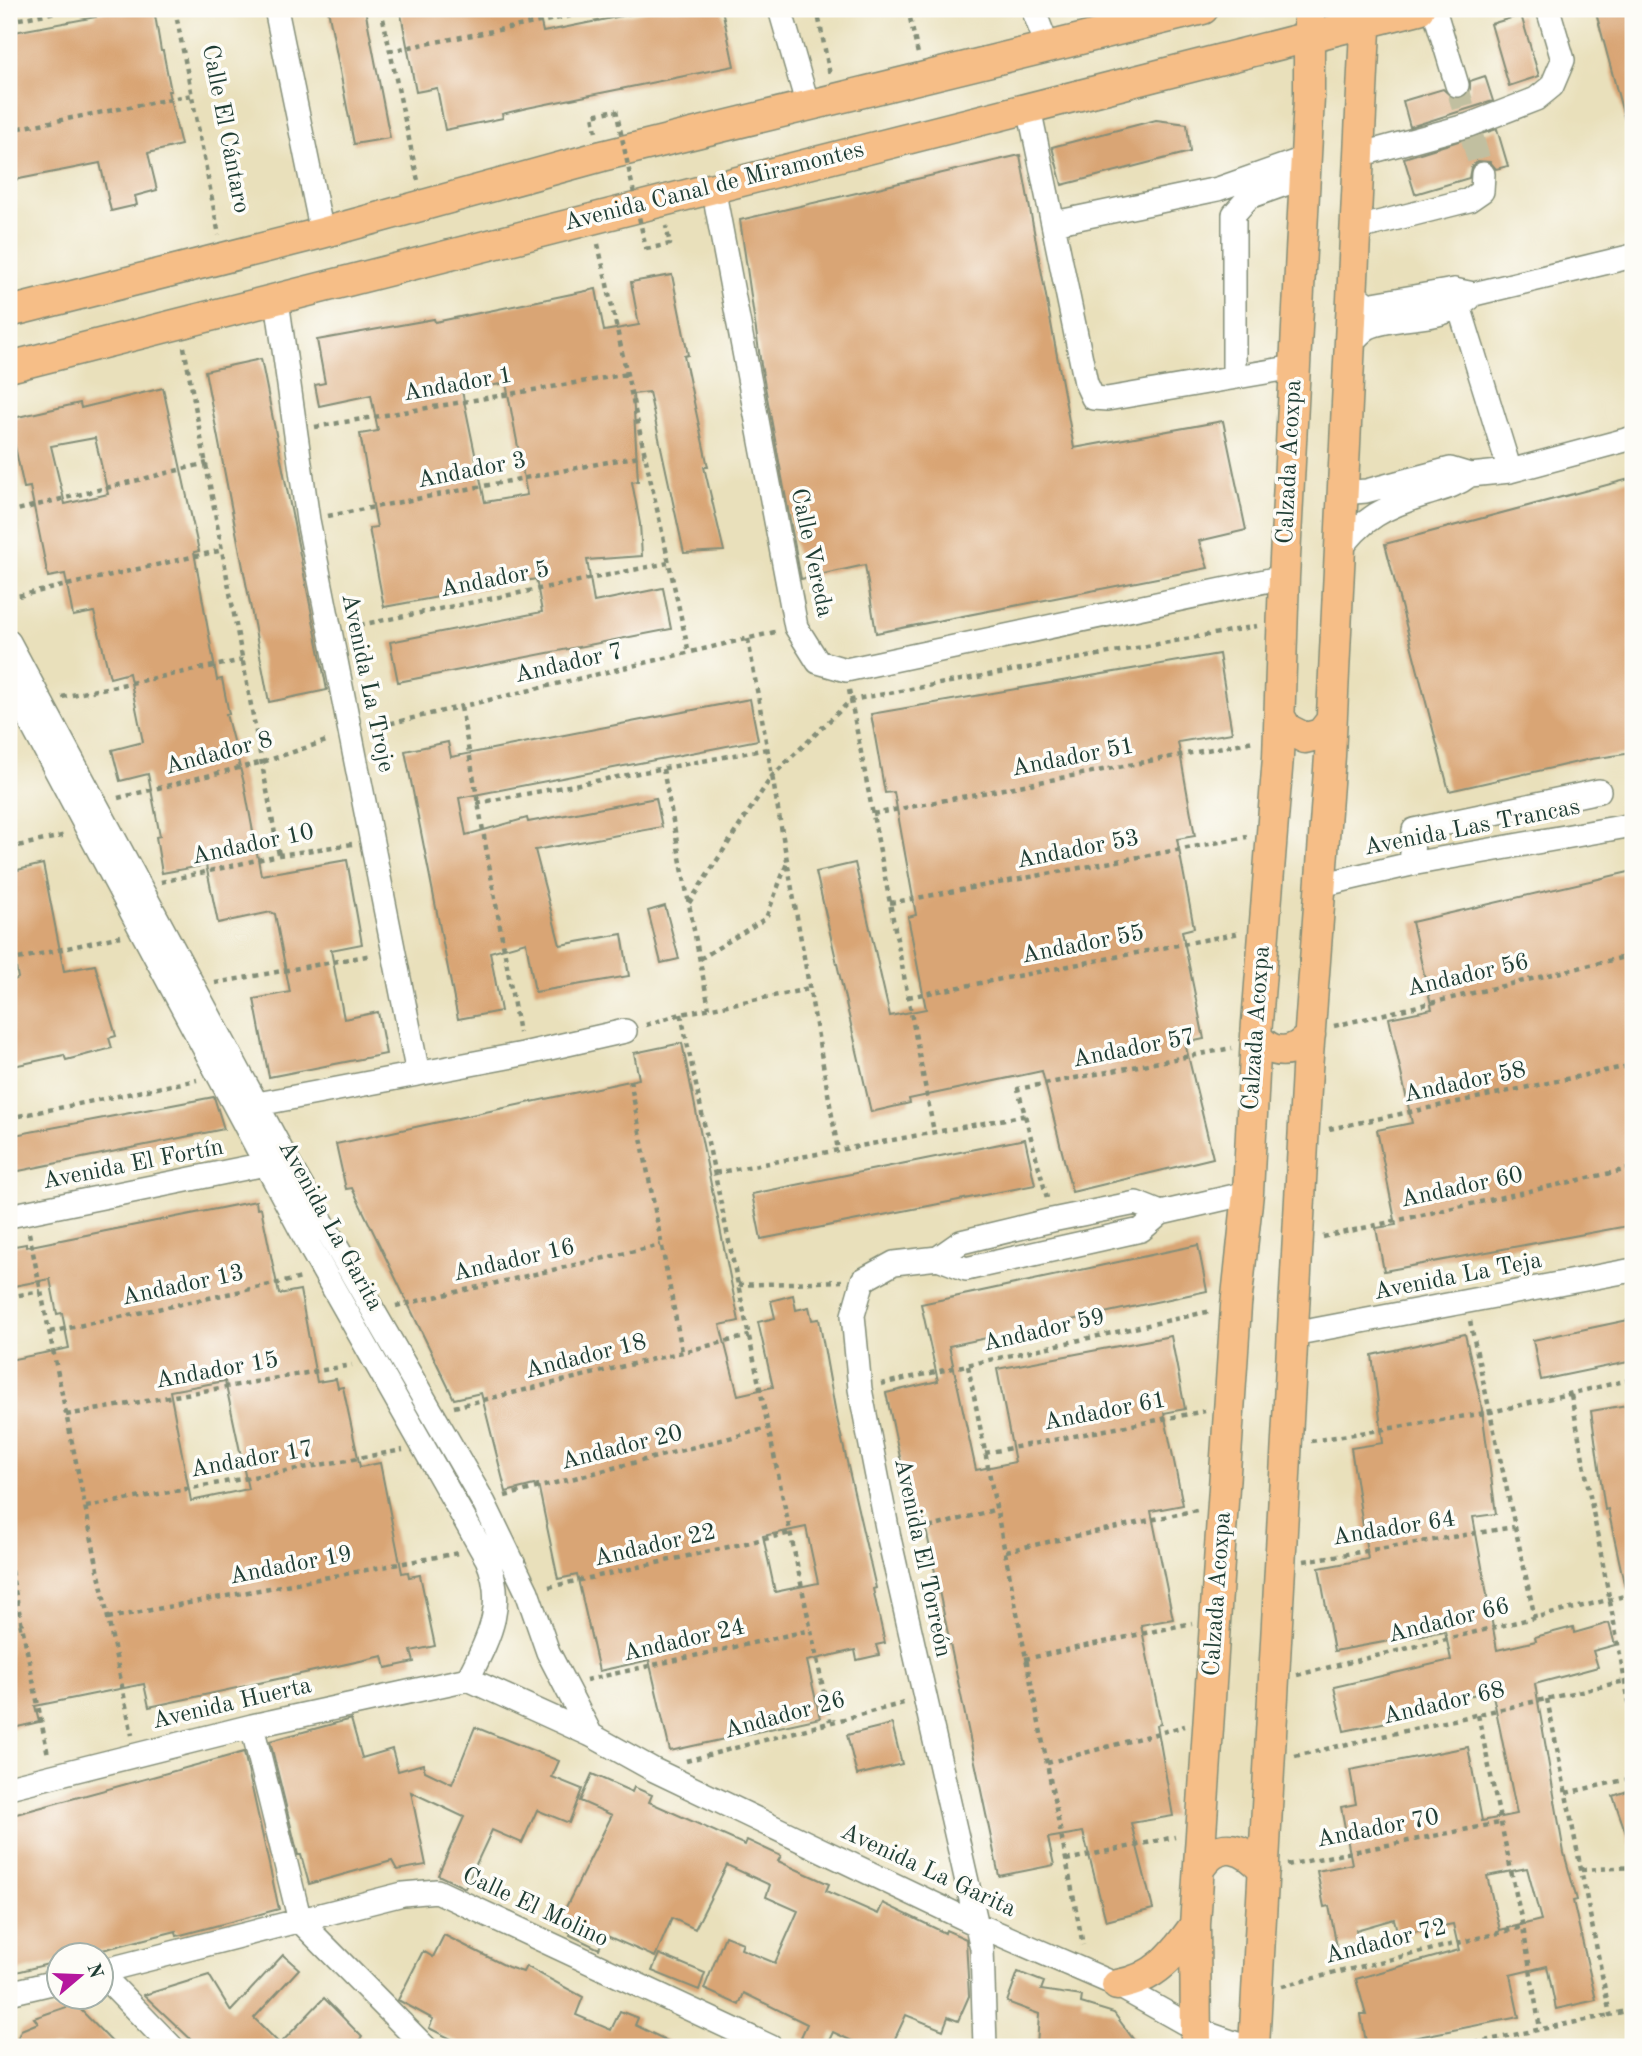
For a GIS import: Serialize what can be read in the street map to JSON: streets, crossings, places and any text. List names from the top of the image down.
{
  "streets": {
    "main road": ["Avenida Canal de Miramontes", "Calzada Acoxpa"],
    "street": [
      "Calle Vereda",
      "Avenida La Troje",
      "Avenida Las Trancas",
      "Avenida El Fortín",
      "Avenida La Garita",
      "Avenida La Teja",
      "Avenida El Torreón",
      "Avenida Huerta",
      "Calle El Molino"
    ],
    "path": [
      "Calle El Cántaro",
      "Andador 1",
      "Andador 3",
      "Andador 5",
      "Andador 7",
      "Andador 8",
      "Andador 51",
      "Andador 10",
      "Andador 53",
      "Andador 55",
      "Andador 56",
      "Andador 57",
      "Andador 58",
      "Andador 60",
      "Andador 16",
      "Andador 13",
      "Andador 59",
      "Andador 18",
      "Andador 15",
      "Andador 61",
      "Andador 20",
      "Andador 17",
      "Andador 64",
      "Andador 22",
      "Andador 19",
      "Andador 66",
      "Andador 24",
      "Andador 68",
      "Andador 26",
      "Andador 70",
      "Andador 72"
    ]
  },
  "crossings": [
    ["Avenida Canal de Miramontes", "Calzada Acoxpa"],
    ["Avenida Canal de Miramontes", "Calle Vereda"],
    ["Avenida Canal de Miramontes", "Avenida La Troje"],
    ["Andador 1", "Avenida La Troje"],
    ["Calzada Acoxpa", "Andador 51"],
    ["Calzada Acoxpa", "Andador 53"],
    ["Calzada Acoxpa", "Andador 55"],
    ["Calzada Acoxpa", "Andador 57"],
    ["Calzada Acoxpa", "Avenida La Garita"],
    ["Calzada Acoxpa", "Andador 59"],
    ["Calzada Acoxpa", "Andador 61"],
    ["Andador 3", "Avenida La Troje"],
    ["Calle Vereda", "Andador 7"],
    ["Andador 5", "Avenida La Troje"],
    ["Andador 7", "Avenida La Troje"],
    ["Andador 7", "Andador 8"],
    ["Avenida La Troje", "Andador 8"],
    ["Avenida La Troje", "Andador 10"],
    ["Andador 8", "Avenida La Garita"],
    ["Andador 10", "Avenida La Garita"],
    ["Avenida El Fortín", "Avenida La Garita"],
    ["Avenida La Garita", "Andador 16"],
    ["Avenida La Garita", "Andador 13"],
    ["Avenida La Garita", "Andador 18"],
    ["Avenida La Garita", "Andador 15"],
    ["Avenida La Garita", "Andador 20"],
    ["Avenida La Garita", "Andador 17"],
    ["Avenida La Garita", "Andador 22"],
    ["Avenida La Garita", "Avenida El Torreón"],
    ["Avenida La Garita", "Andador 19"],
    ["Avenida La Garita", "Andador 24"],
    ["Avenida La Garita", "Avenida Huerta"],
    ["Avenida La Garita", "Andador 26"],
    ["Andador 59", "Avenida El Torreón"],
    ["Avenida El Torreón", "Andador 26"]
  ],
  "north": "right"
}
